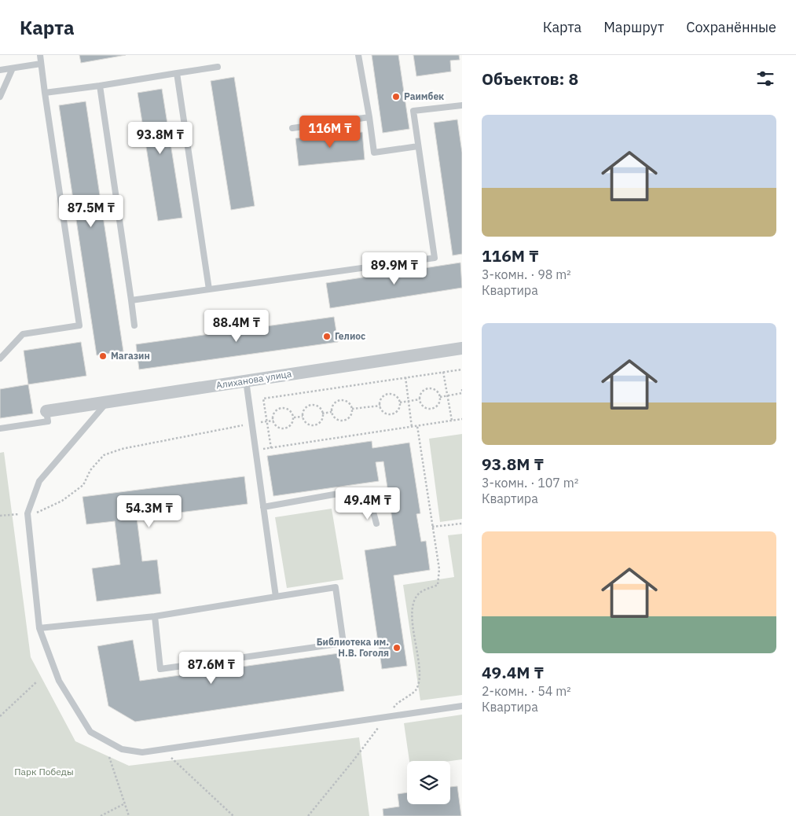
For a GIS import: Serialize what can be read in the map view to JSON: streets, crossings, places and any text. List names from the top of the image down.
{
  "streets": {
    "street": ["Алиханова улица"]
  },
  "parks": ["Парк Победы"],
  "places": [
    "Раимбек",
    "Гелиос",
    "Магазин",
    "Библиотека им. Н.В. Гоголя"
  ],
  "page": {
    "header": "Карта",
    "nav": ["Карта", "Маршрут", "Сохранённые"],
    "heading": "Объектов: 8",
    "list": [
      {
        "name": "116M ₸",
        "note": "3-комн. · 98 m² · Квартира"
      },
      {
        "name": "93.8M ₸",
        "note": "3-комн. · 107 m² · Квартира"
      },
      {
        "name": "49.4M ₸",
        "note": "2-комн. · 54 m² · Квартира"
      }
    ],
    "price": [
      "116M ₸",
      "93.8M ₸",
      "87.5M ₸",
      "89.9M ₸",
      "88.4M ₸",
      "49.4M ₸",
      "54.3M ₸",
      "87.6M ₸"
    ]
  }
}
